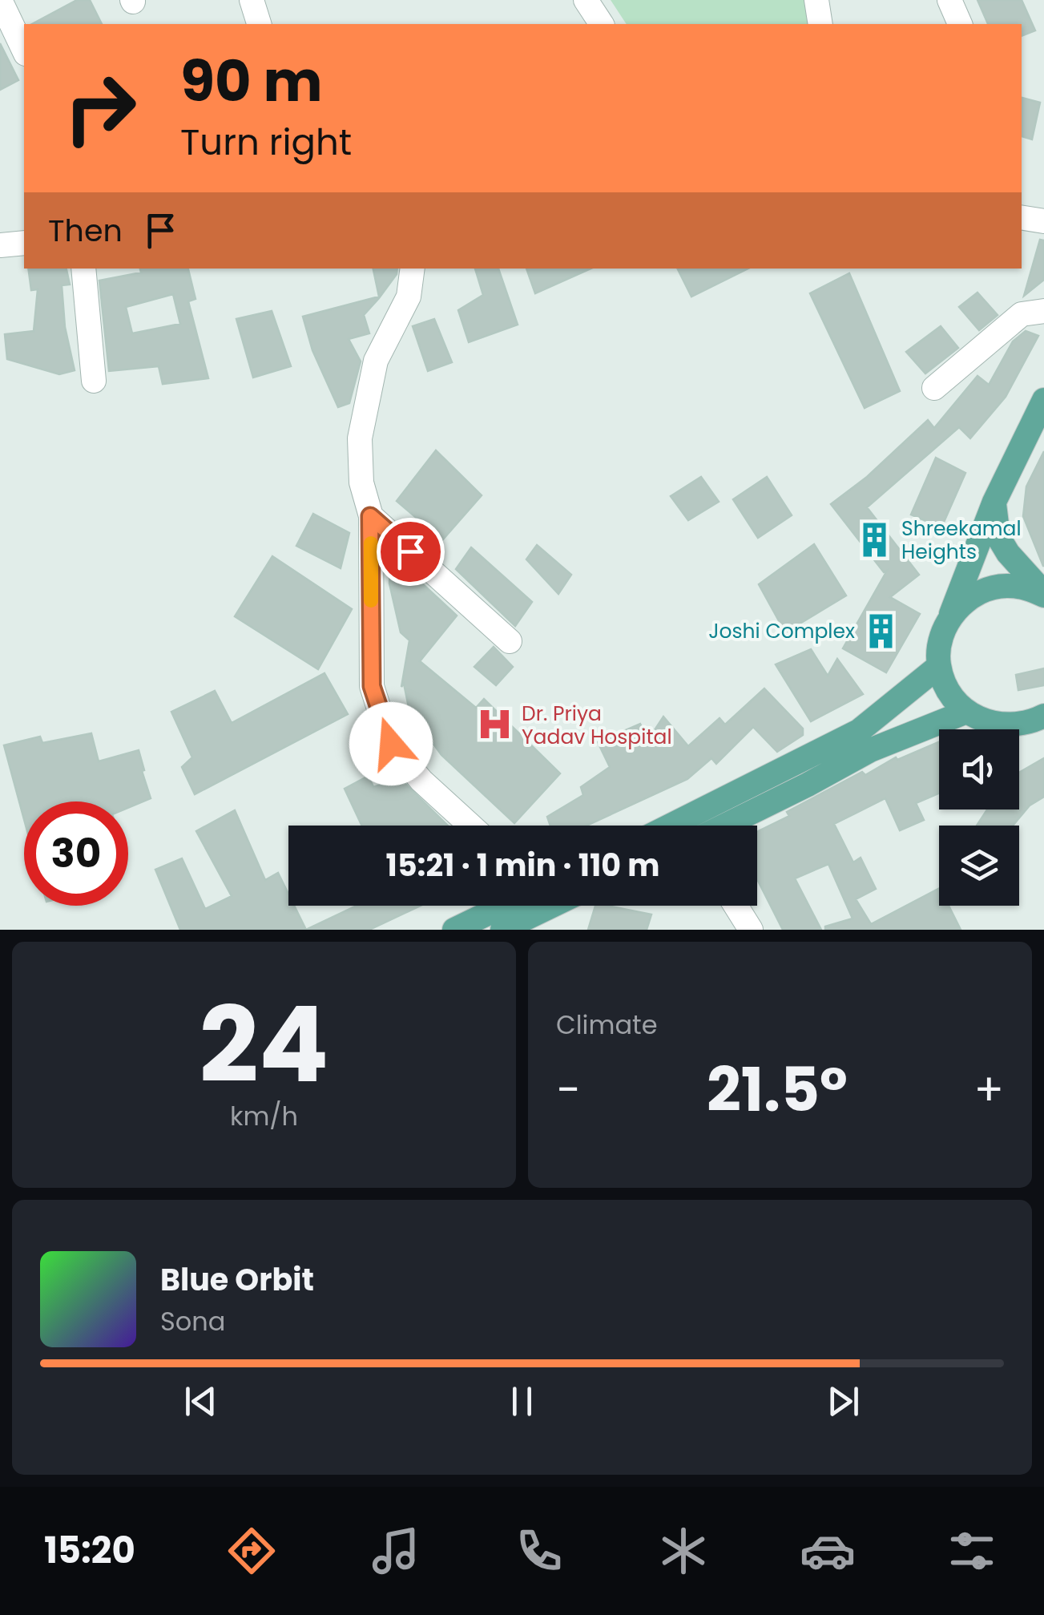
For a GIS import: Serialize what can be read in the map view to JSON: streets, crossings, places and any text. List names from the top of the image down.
{
  "places": {
    "building": ["Shreekamal Heights", "Joshi Complex"],
    "hospital": ["Dr. Priya Yadav Hospital"]
  },
  "page": {
    "turn": ["90 m", "Turn right"],
    "then": "Then",
    "limit": "30",
    "trip": "15:21 · 1 min · 110 m",
    "tile": [
      ["24", "km/h"],
      "Climate"
    ],
    "heat": ["−", "21.5°", "+"],
    "song": ["Blue Orbit", "Sona"],
    "tabs": "15:20"
  }
}
